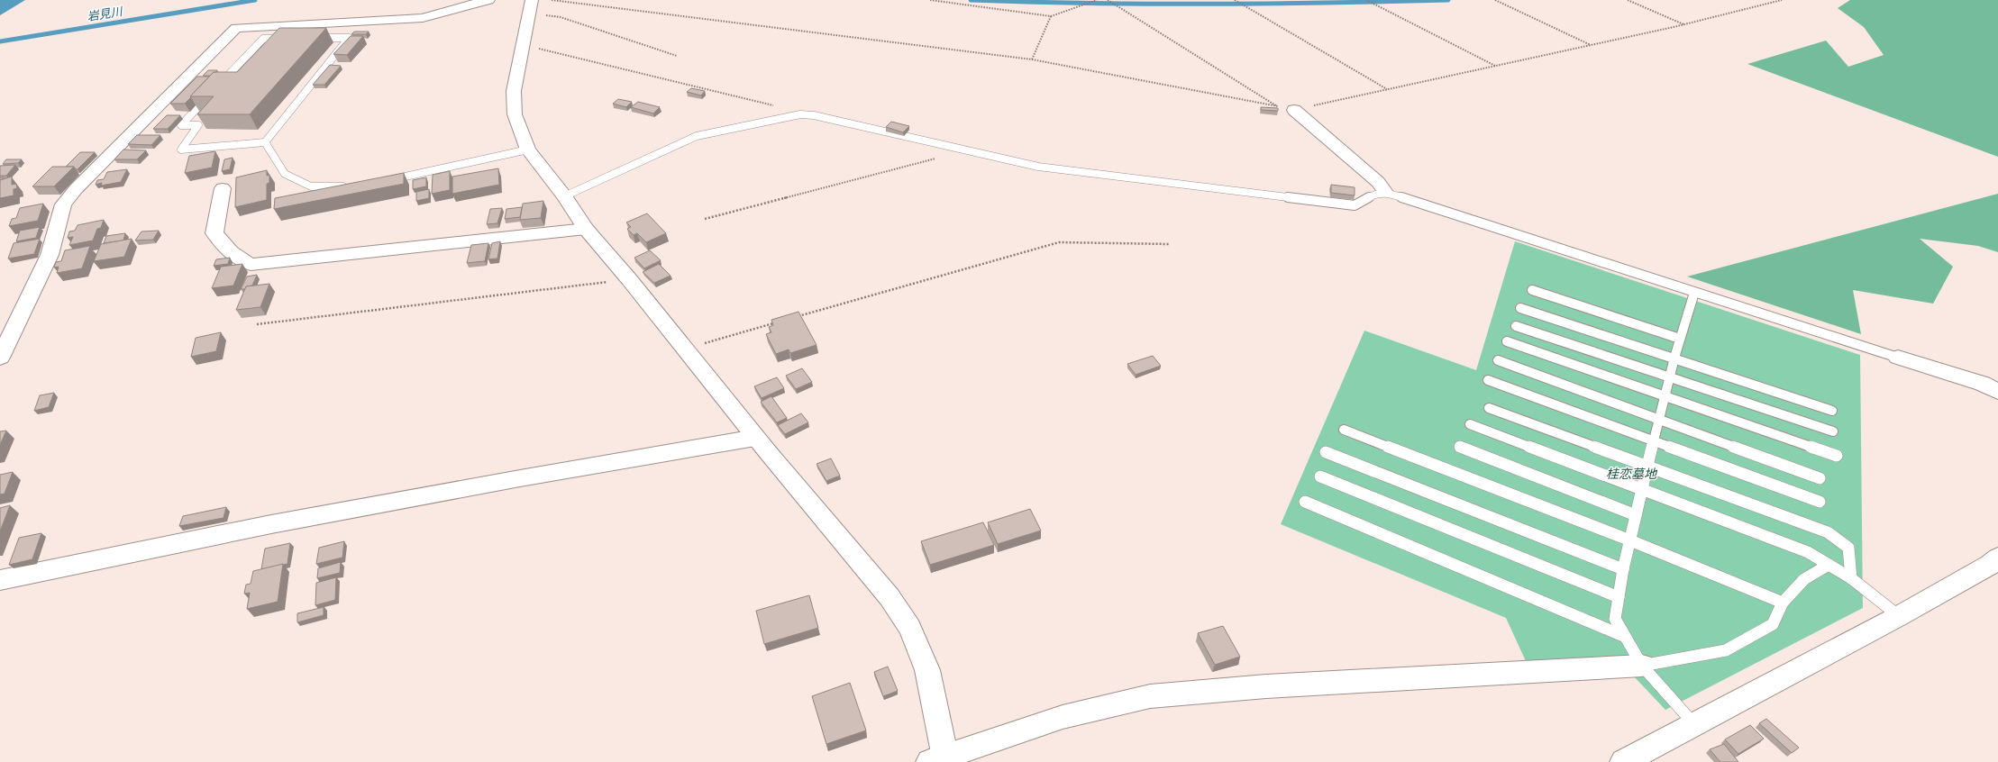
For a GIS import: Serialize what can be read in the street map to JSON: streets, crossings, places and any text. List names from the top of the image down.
{
  "water": ["岩見川"],
  "parks": ["桂恋墓地"]
}
